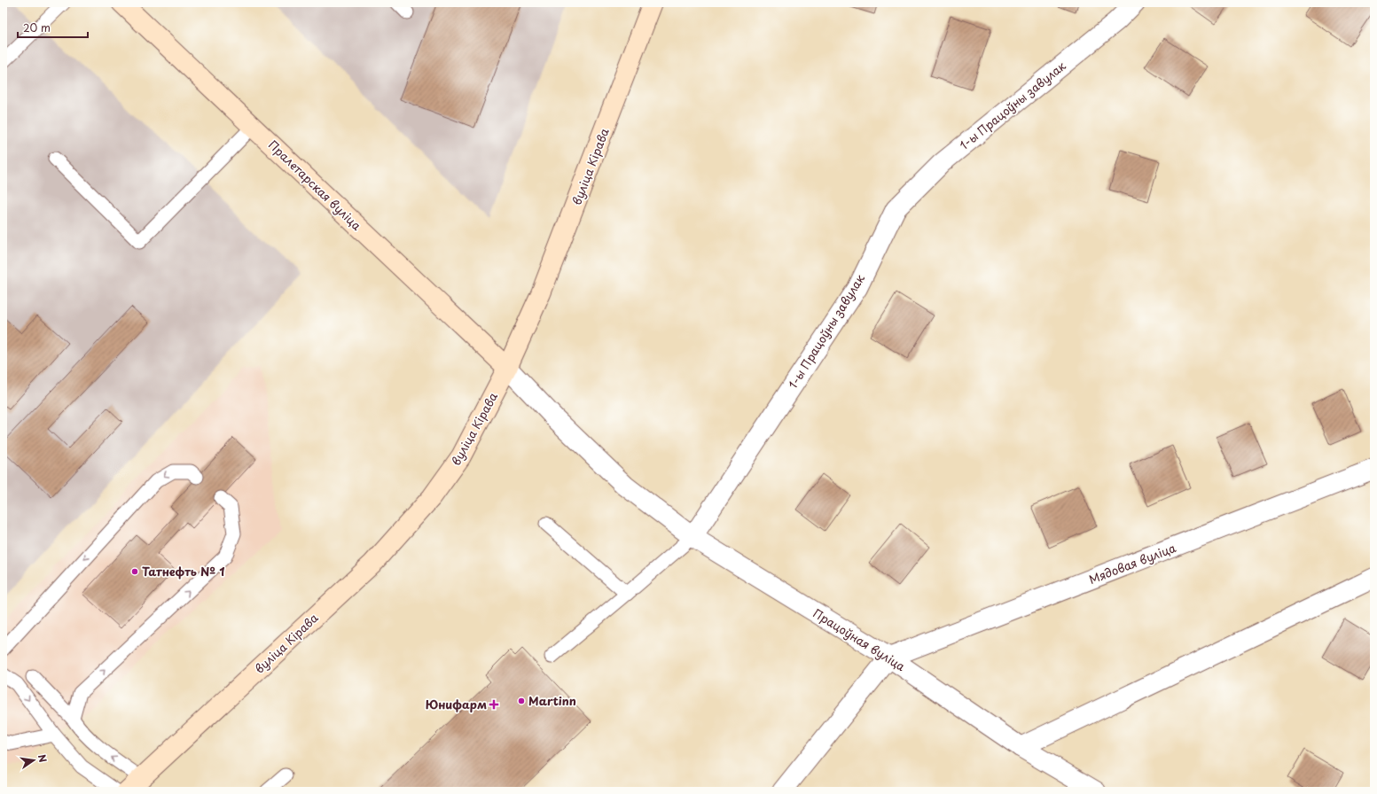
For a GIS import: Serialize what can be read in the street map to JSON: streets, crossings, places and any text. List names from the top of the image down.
{
  "streets": {
    "main road": ["вуліца Кірава", "Пралетарская вуліца"],
    "street": ["1-ы Працоўны завулак", "Мядовая вуліца", "Працоўная вуліца"]
  },
  "crossings": [
    ["1-ы Працоўны завулак", "Працоўная вуліца"],
    ["вуліца Кірава", "Пралетарская вуліца"],
    ["вуліца Кірава", "Працоўная вуліца"],
    ["Пралетарская вуліца", "Працоўная вуліца"],
    ["Мядовая вуліца", "Працоўная вуліца"]
  ],
  "places": {
    "other": ["Татнефть № 1", "Martinn"],
    "health": ["Юнифарм"]
  },
  "scale_bar": "20 m",
  "north": "right"
}
